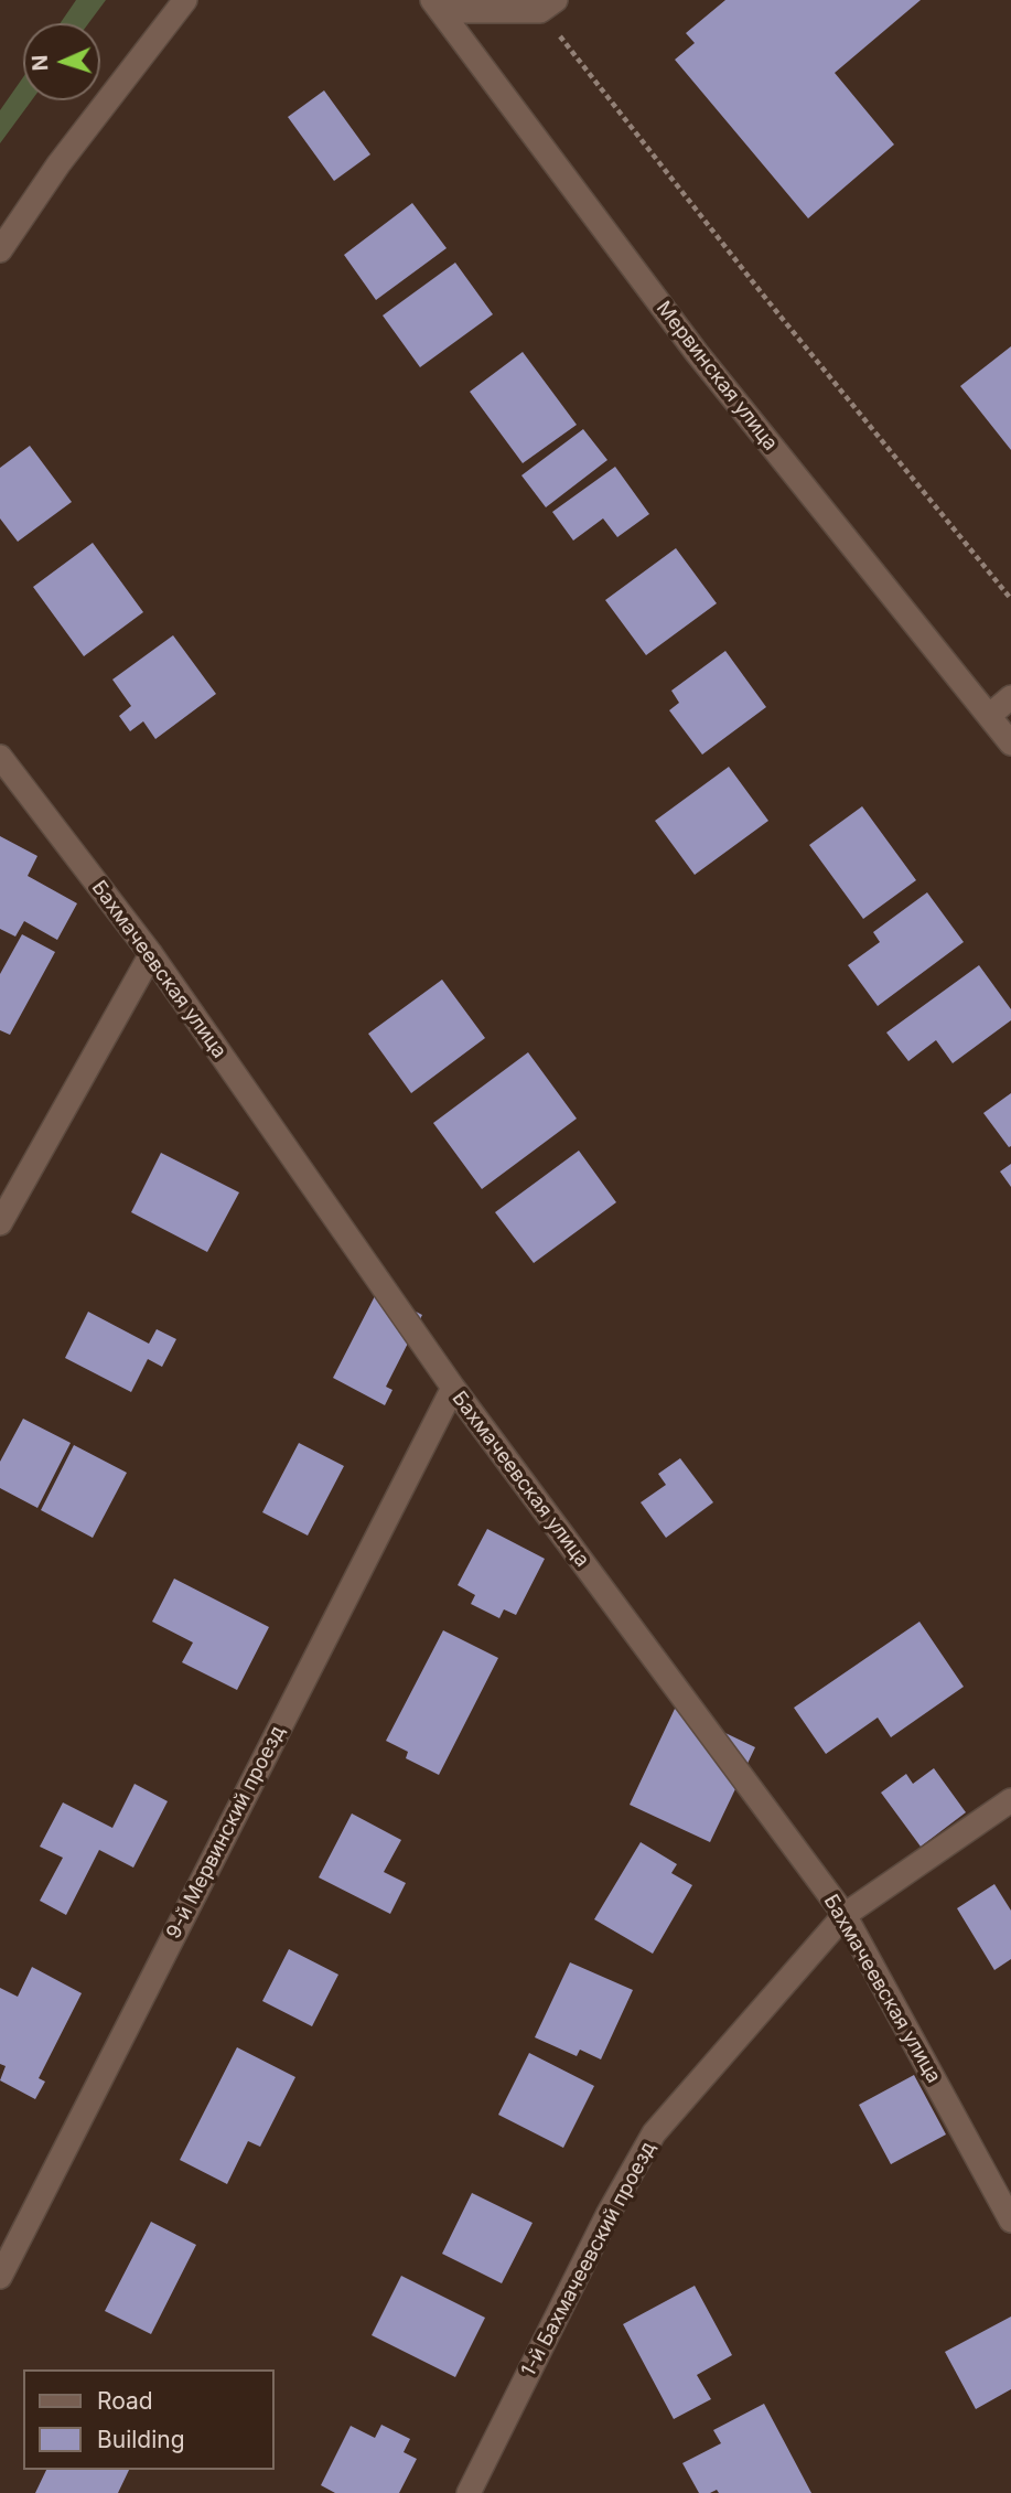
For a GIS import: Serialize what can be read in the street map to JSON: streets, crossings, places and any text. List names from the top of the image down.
{
  "streets": {
    "street": [
      "Мервинская улица",
      "Бахмачеевская улица",
      "9-й Мервинский проезд",
      "1-й Бахмачеевский проезд"
    ]
  },
  "crossings": [
    ["Бахмачеевская улица", "9-й Мервинский проезд"],
    ["Бахмачеевская улица", "1-й Бахмачеевский проезд"]
  ],
  "legend": ["Road", "Building"],
  "north": "left"
}
